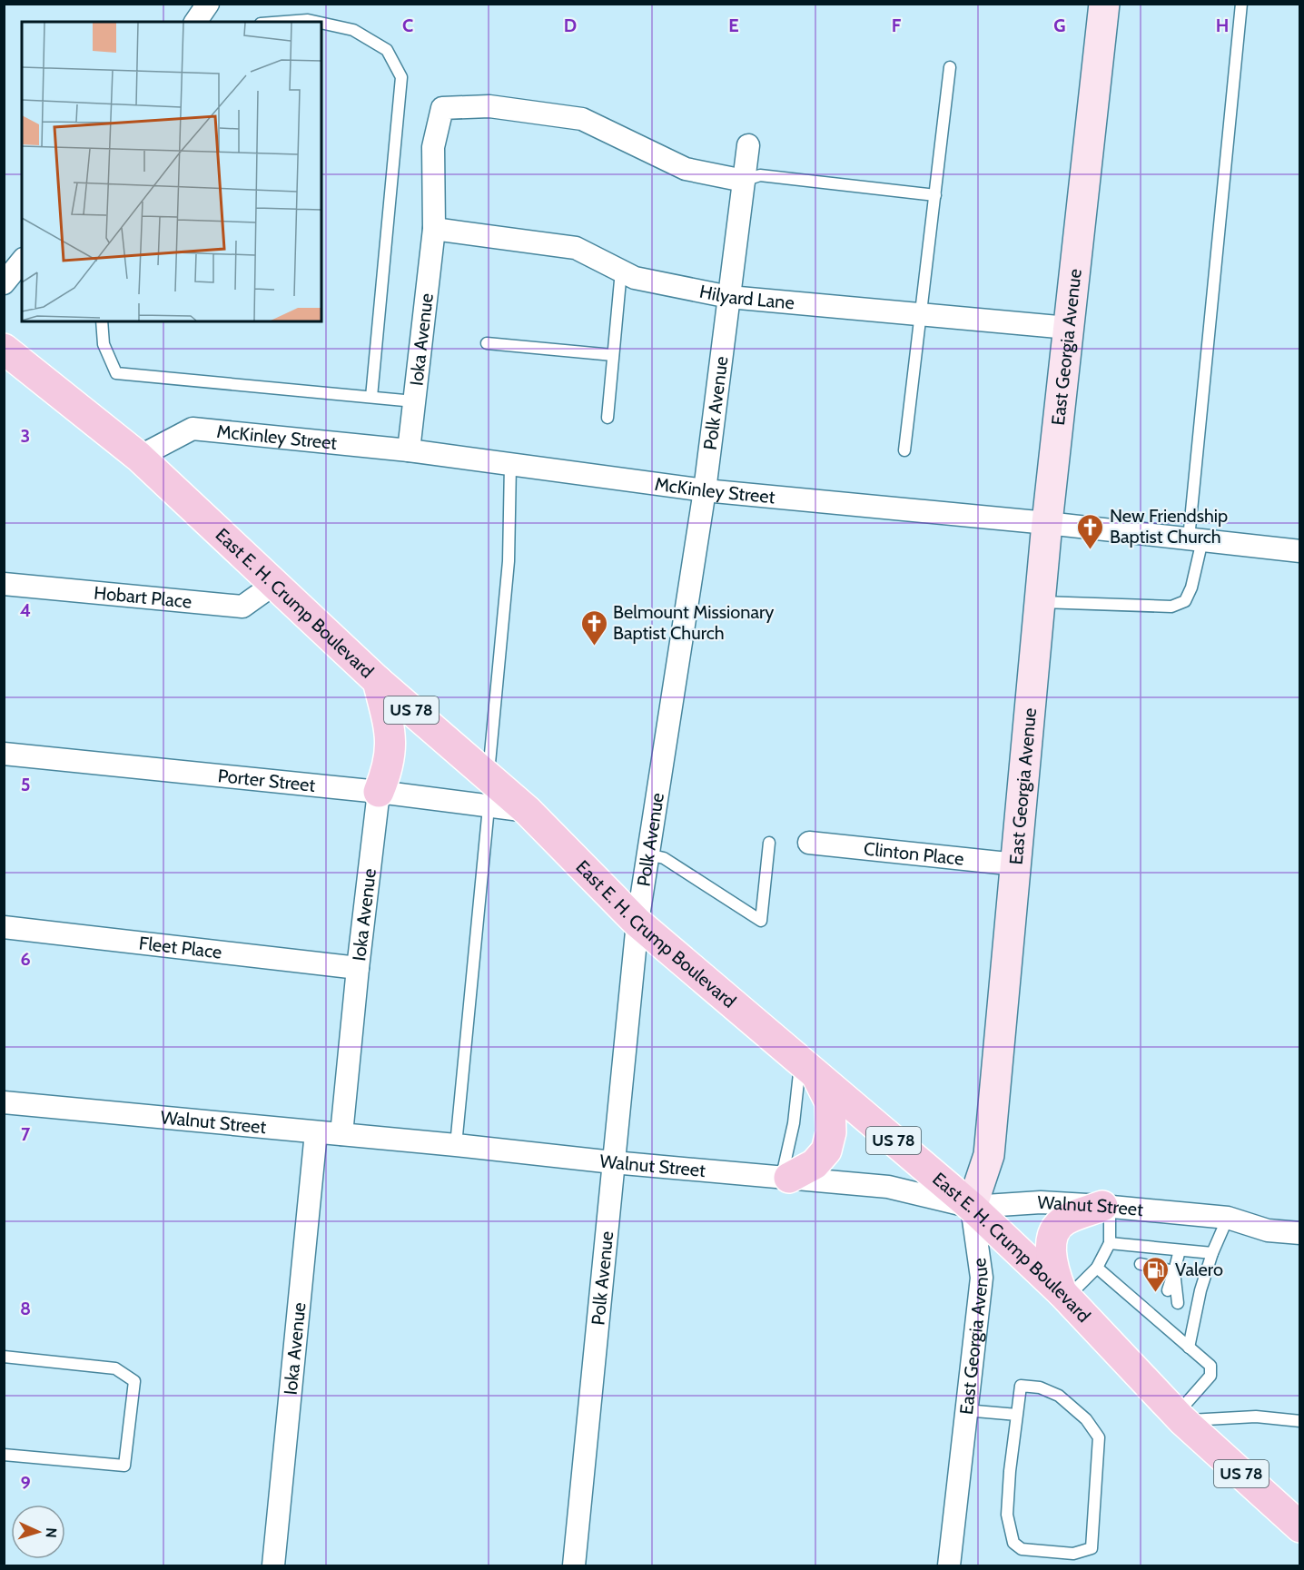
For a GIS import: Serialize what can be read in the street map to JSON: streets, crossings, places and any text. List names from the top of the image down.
{
  "streets": {
    "main road": ["East E. H. Crump Boulevard", "US 78"],
    "street": [
      "Hilyard Lane",
      "Ioka Avenue",
      "East Georgia Avenue",
      "Polk Avenue",
      "McKinley Street",
      "Hobart Place",
      "Porter Street",
      "Clinton Place",
      "Fleet Place",
      "Walnut Street"
    ]
  },
  "crossings": [
    ["Hilyard Lane", "Ioka Avenue"],
    ["Hilyard Lane", "East Georgia Avenue"],
    ["Hilyard Lane", "Polk Avenue"],
    ["Ioka Avenue", "McKinley Street"],
    ["Ioka Avenue", "Porter Street"],
    ["Ioka Avenue", "Fleet Place"],
    ["Ioka Avenue", "Walnut Street"],
    ["East Georgia Avenue", "McKinley Street"],
    ["East Georgia Avenue", "East E. H. Crump Boulevard"],
    ["East Georgia Avenue", "Clinton Place"],
    ["East Georgia Avenue", "Walnut Street"],
    ["Polk Avenue", "McKinley Street"],
    ["Polk Avenue", "East E. H. Crump Boulevard"],
    ["Polk Avenue", "Walnut Street"],
    ["McKinley Street", "East E. H. Crump Boulevard"],
    ["Hobart Place", "East E. H. Crump Boulevard"],
    ["East E. H. Crump Boulevard", "Porter Street"],
    ["East E. H. Crump Boulevard", "Walnut Street"]
  ],
  "places": {
    "church": ["New Friendship Baptist Church", "Belmount Missionary Baptist Church"],
    "fuel station": ["Valero"]
  },
  "north": "right",
  "grid": {
    "columns": [
      "C",
      "D",
      "E",
      "F",
      "G",
      "H"
    ],
    "rows": [
      "3",
      "4",
      "5",
      "6",
      "7",
      "8",
      "9"
    ]
  }
}
